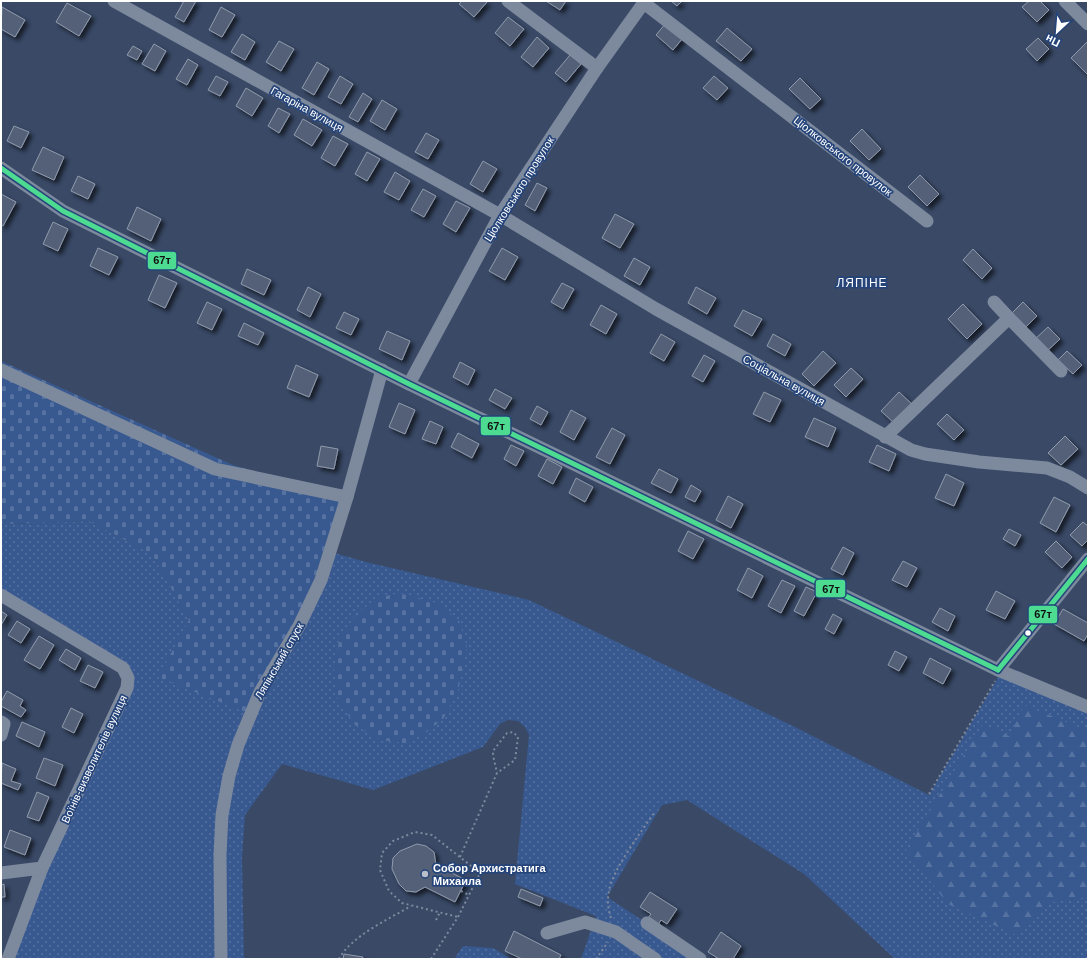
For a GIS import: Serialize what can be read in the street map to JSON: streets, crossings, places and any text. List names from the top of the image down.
{
  "streets": {
    "street": [
      "Гагаріна вулиця",
      "Ціолковського провулок",
      "Соціальна вулиця",
      "Ляпінський спуск",
      "Воїнів-визволителів вулиця"
    ]
  },
  "crossings": [
    ["Гагаріна вулиця", "Ціолковського провулок"],
    ["Гагаріна вулиця", "Соціальна вулиця"],
    ["Ціолковського провулок", "Соціальна вулиця"]
  ],
  "districts": ["ЛЯПІНЕ"],
  "places": ["Собор Архистратига Михаила"],
  "lines": ["transit line 67т"],
  "north": "bottom left"
}
